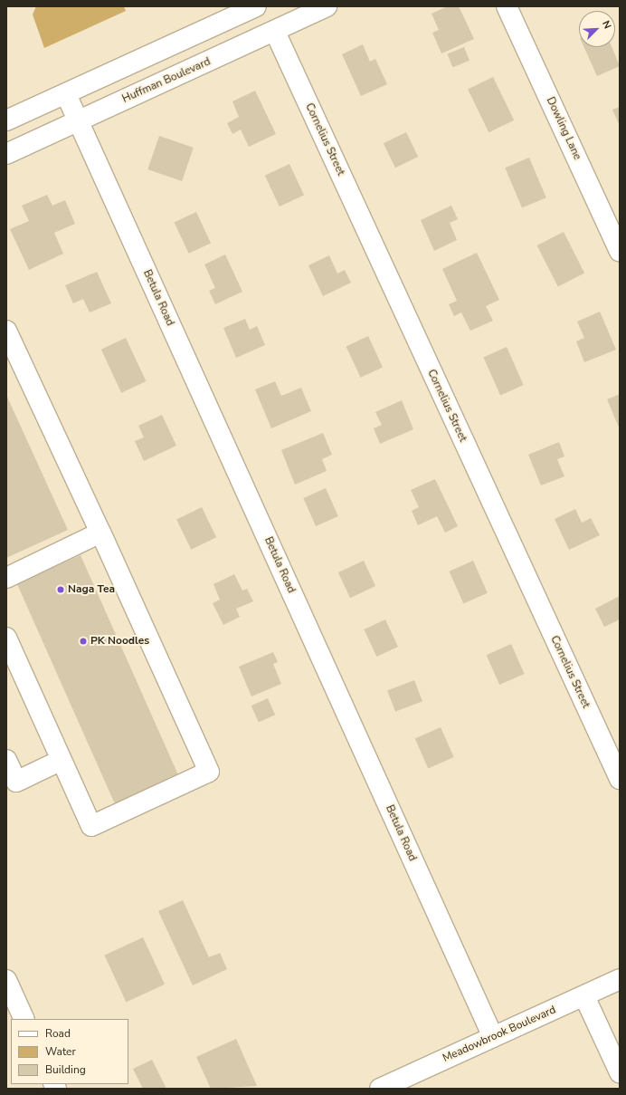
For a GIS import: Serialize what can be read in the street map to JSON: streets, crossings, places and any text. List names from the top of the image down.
{
  "streets": {
    "main road": [
      "Huffman Boulevard",
      "Dowling Lane",
      "Cornelius Street",
      "Betula Road",
      "Meadowbrook Boulevard"
    ]
  },
  "crossings": [
    ["Huffman Boulevard", "Cornelius Street"],
    ["Huffman Boulevard", "Betula Road"],
    ["Betula Road", "Meadowbrook Boulevard"]
  ],
  "places": ["Naga Tea", "PK Noodles"],
  "legend": ["Road", "Water", "Building"],
  "north": "top right"
}
